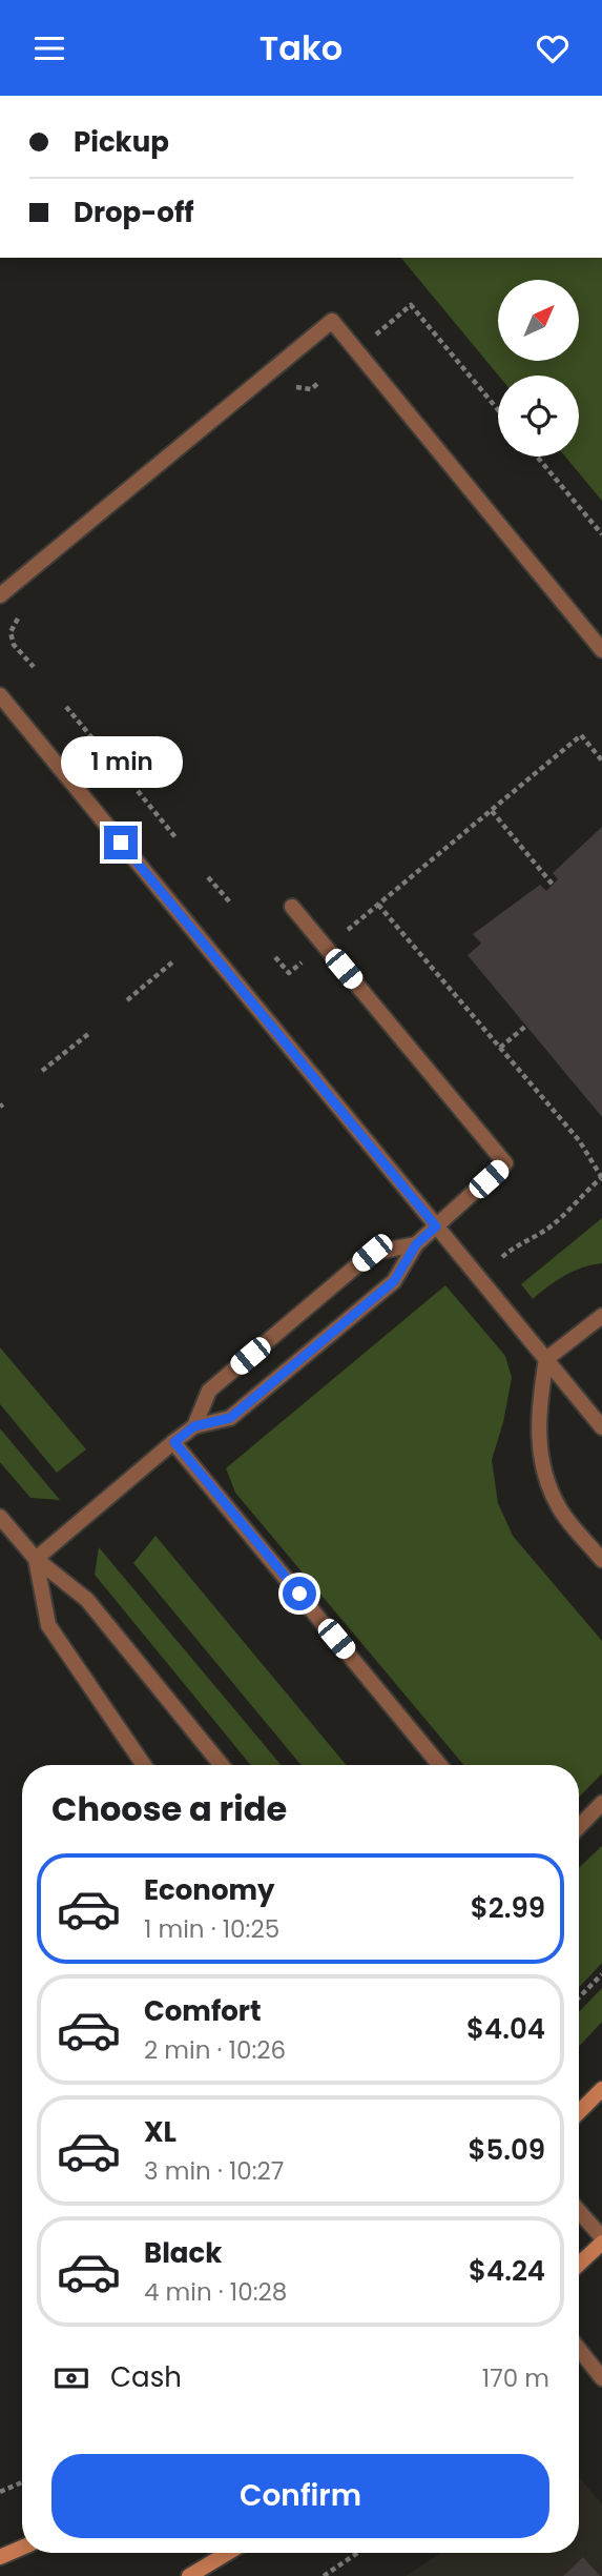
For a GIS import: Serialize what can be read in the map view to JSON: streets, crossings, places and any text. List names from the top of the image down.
{
  "north": "top right",
  "page": {
    "header": "Tako",
    "banner": ["Pickup", "Drop-off"],
    "bubble": "1 min",
    "heading": "Choose a ride",
    "list": [
      {
        "name": "Economy",
        "note": "1 min · 10:25",
        "value": "$2.99"
      },
      {
        "name": "Comfort",
        "note": "2 min · 10:26",
        "value": "$4.04"
      },
      {
        "name": "XL",
        "note": "3 min · 10:27",
        "value": "$5.09"
      },
      {
        "name": "Black",
        "note": "4 min · 10:28",
        "value": "$4.24"
      }
    ],
    "pay": ["Cash", "170 m"],
    "buttons": "Confirm"
  }
}
